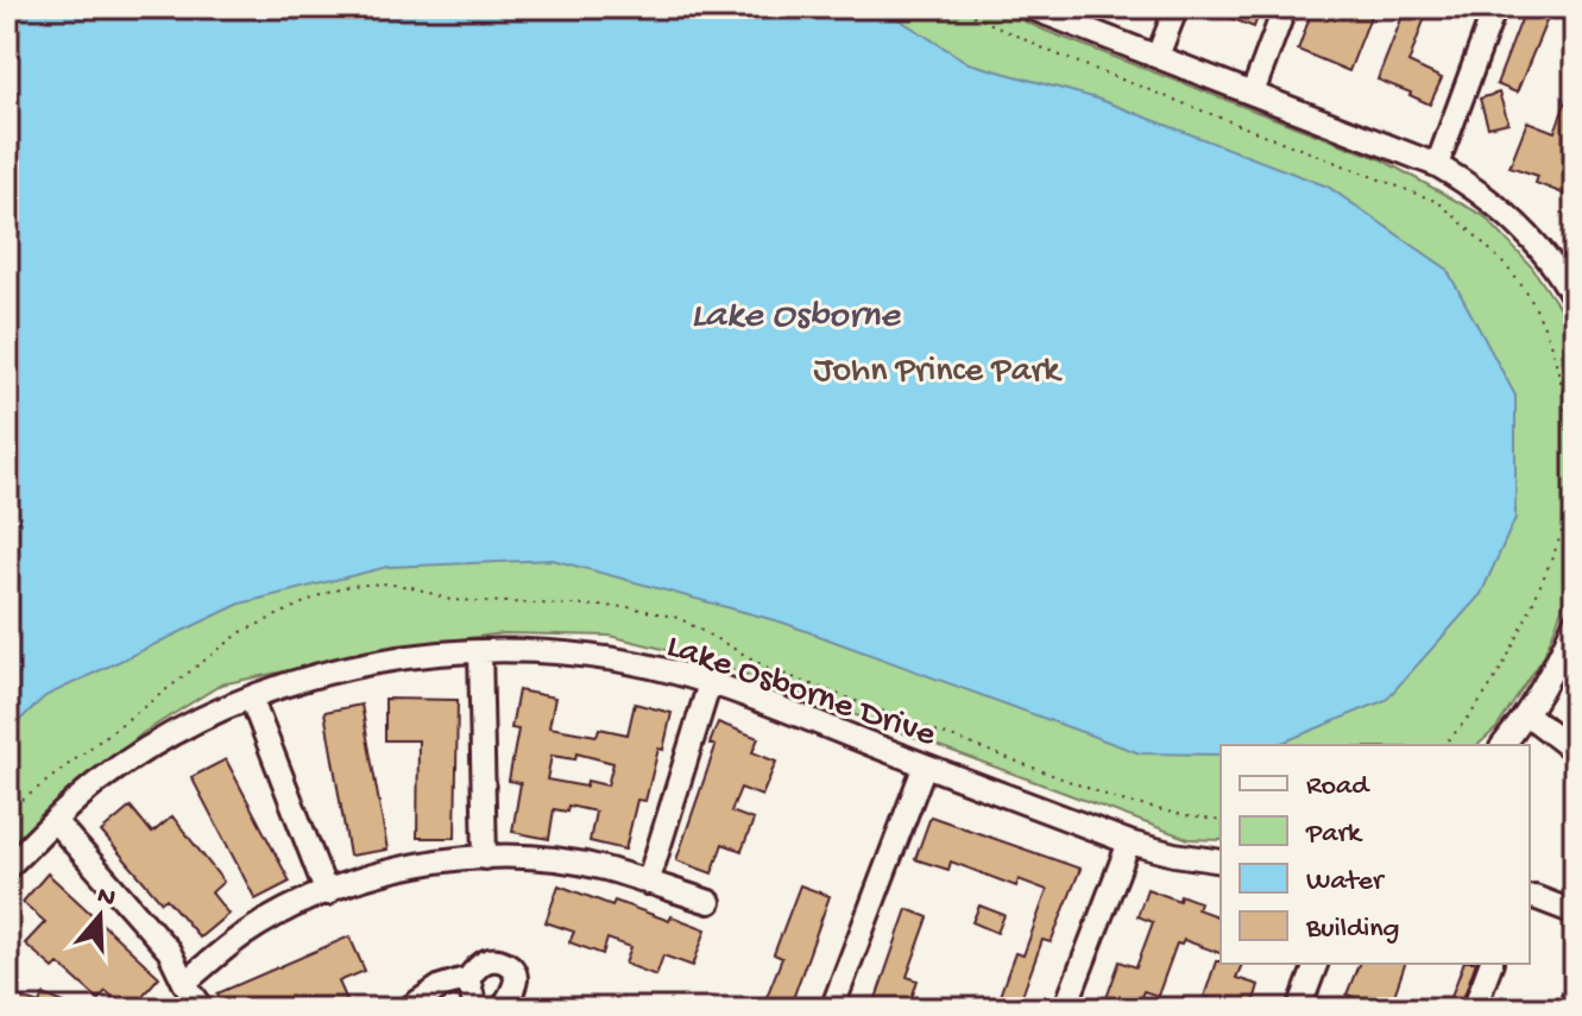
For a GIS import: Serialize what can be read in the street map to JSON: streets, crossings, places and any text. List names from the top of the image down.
{
  "streets": {
    "street": ["Lake Osborne Drive"]
  },
  "water": ["Lake Osborne"],
  "parks": ["John Prince Park"],
  "legend": [
    "Road",
    "Park",
    "Water",
    "Building"
  ],
  "north": "top"
}
